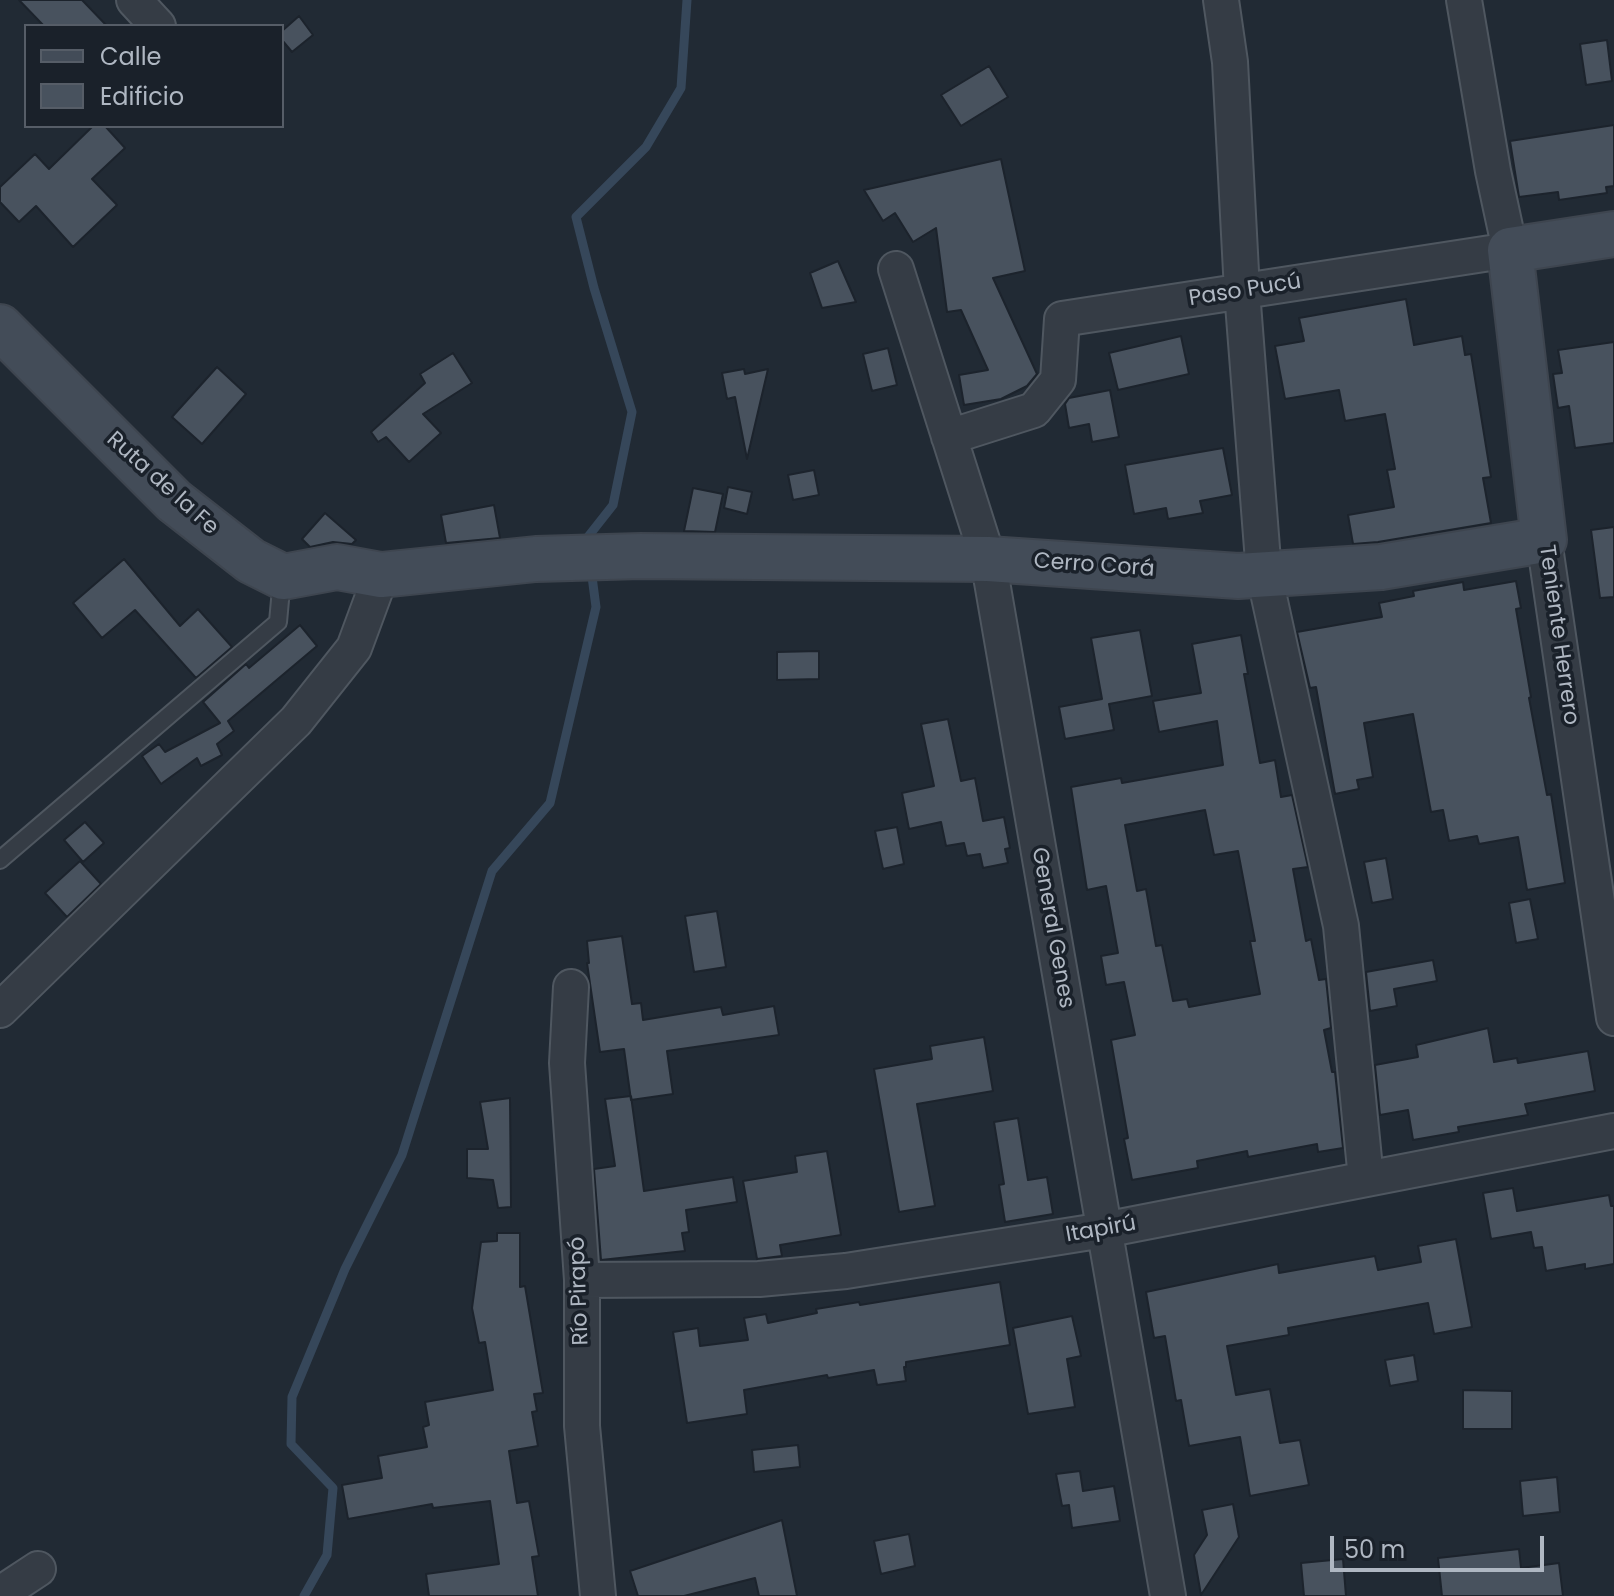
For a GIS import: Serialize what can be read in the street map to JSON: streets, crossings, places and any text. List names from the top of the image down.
{
  "streets": {
    "main road": [
      "Paso Pucú",
      "Ruta de la Fe",
      "Cerro Corá",
      "Teniente Herrero"
    ],
    "street": ["General Genes", "Itapirú", "Río Pirapó"]
  },
  "crossings": [
    ["Paso Pucú", "Teniente Herrero"],
    ["Paso Pucú", "General Genes"],
    ["Cerro Corá", "Teniente Herrero"],
    ["Cerro Corá", "General Genes"],
    ["General Genes", "Itapirú"],
    ["Itapirú", "Río Pirapó"]
  ],
  "legend": ["Calle", "Edificio"],
  "scale_bar": "50 m"
}
